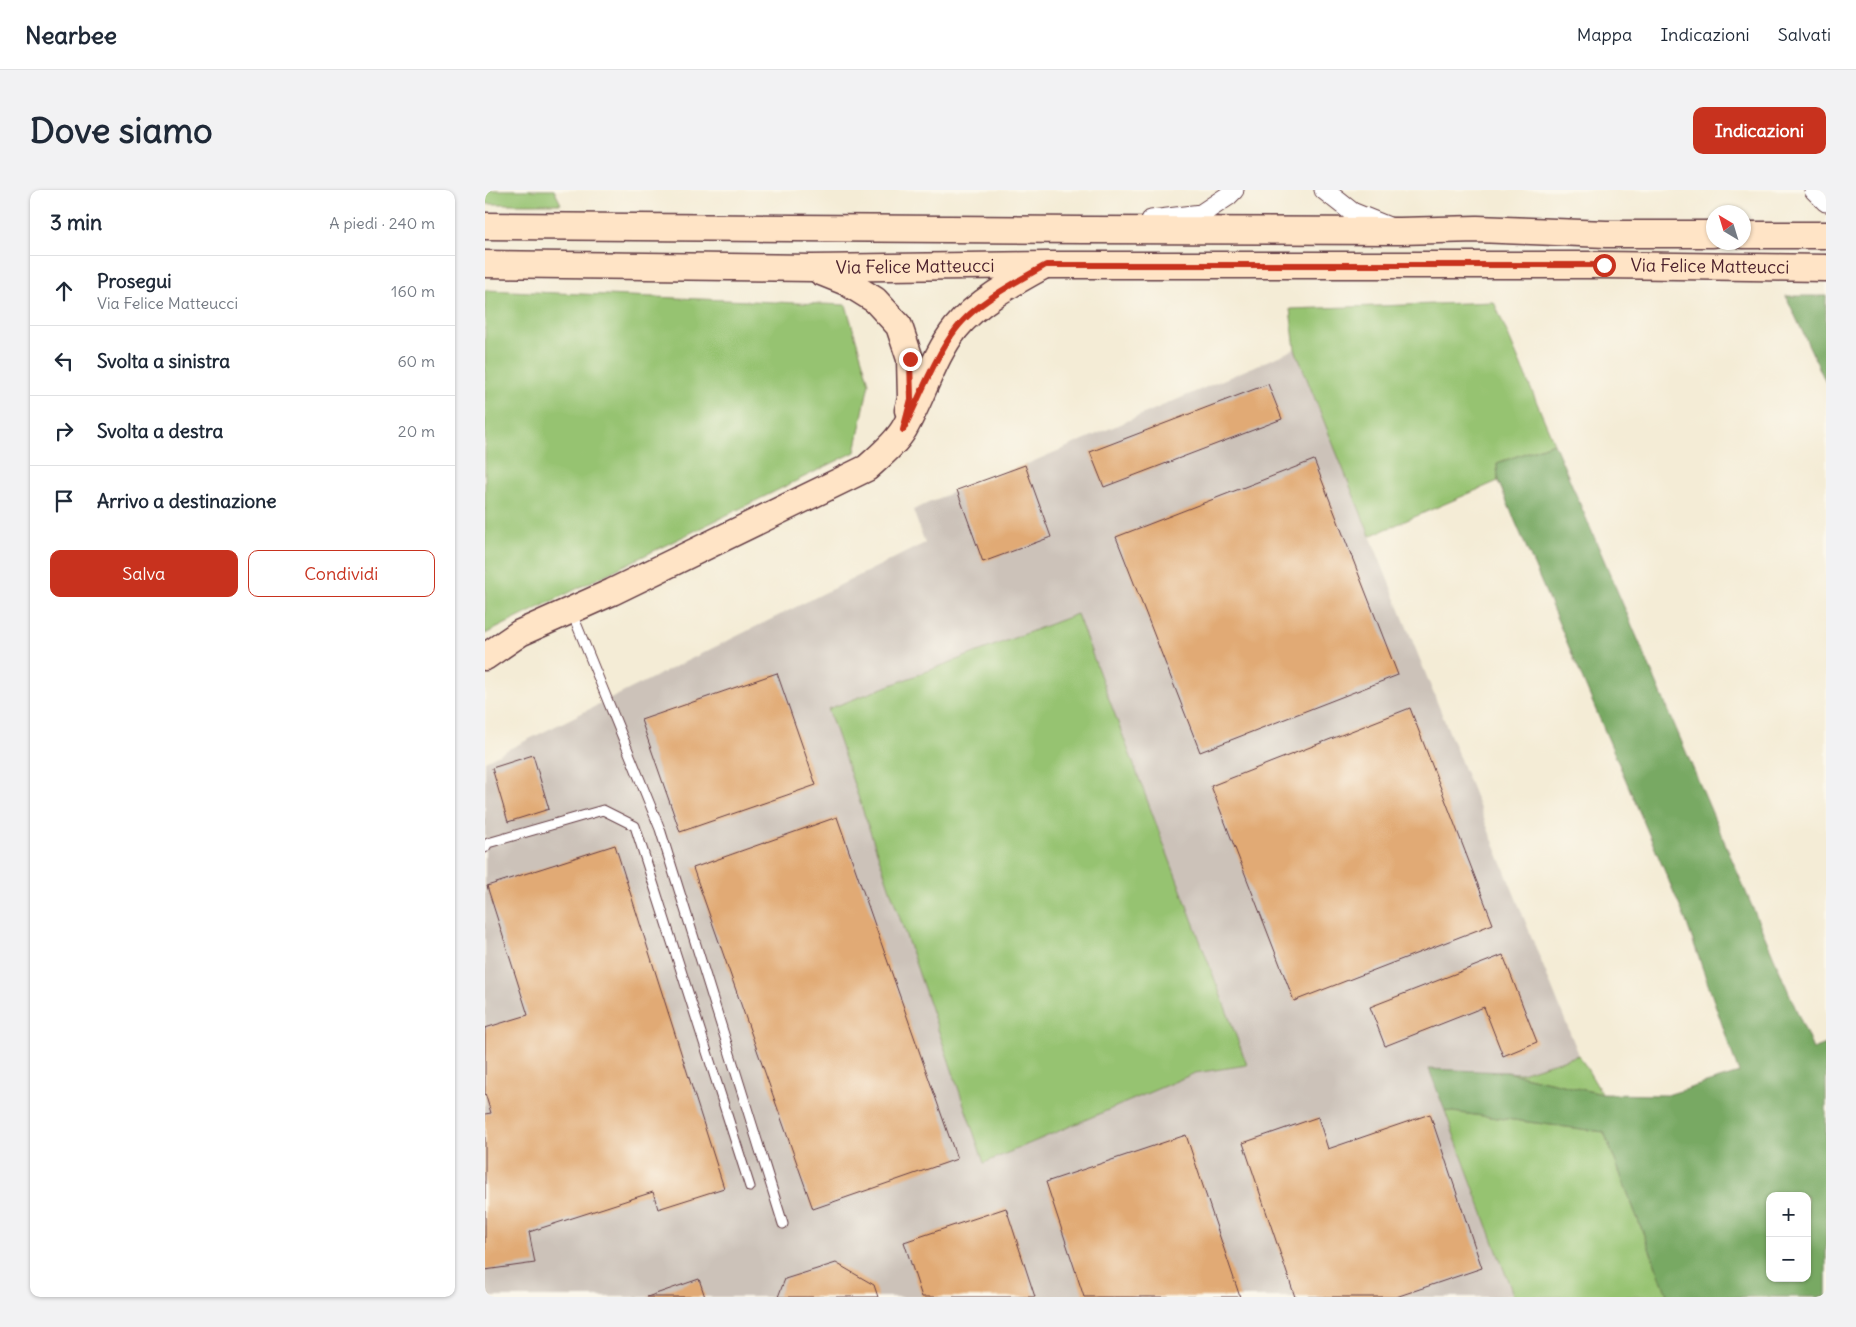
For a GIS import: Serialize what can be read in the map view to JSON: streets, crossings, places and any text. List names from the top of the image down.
{
  "streets": {
    "main road": ["Via Felice Matteucci"]
  },
  "north": "top left",
  "page": {
    "header": "Nearbee",
    "nav": ["Mappa", "Indicazioni", "Salvati"],
    "buttons": [
      "Indicazioni",
      ["Salva", "Condividi"]
    ],
    "title": "Dove siamo",
    "heading": ["3 min", "A piedi · 240 m"],
    "list": [
      ["Prosegui", "Via Felice Matteucci", "160 m"],
      ["Svolta a sinistra", "60 m"],
      ["Svolta a destra", "20 m"],
      "Arrivo a destinazione"
    ],
    "map_buttons": ["+", "−"]
  }
}
